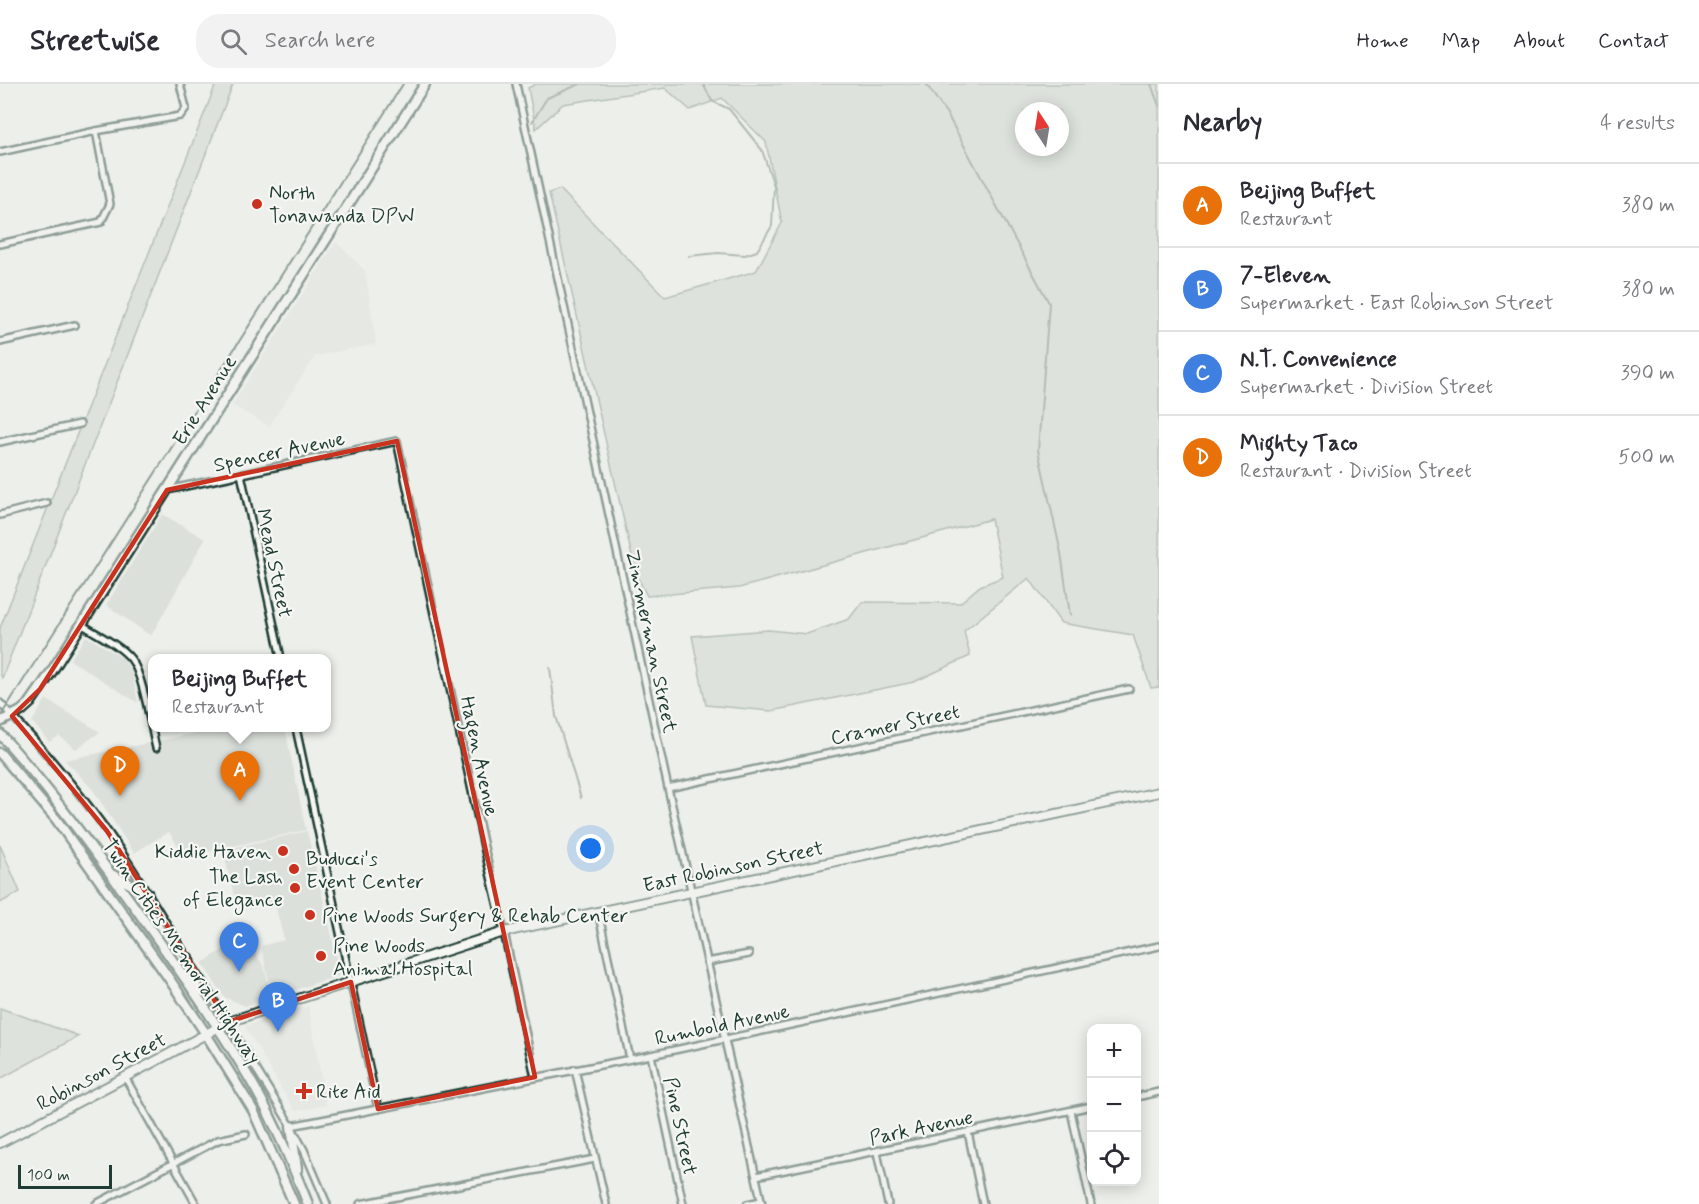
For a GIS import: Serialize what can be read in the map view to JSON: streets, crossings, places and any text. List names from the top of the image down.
{
  "streets": {
    "main road": ["Erie Avenue", "Twin Cities Memorial Highway"],
    "street": [
      "Spencer Avenue",
      "Mead Street",
      "Zimmerman Street",
      "Cramer Street",
      "Hagen Avenue",
      "East Robinson Street",
      "Rumbold Avenue",
      "Robinson Street",
      "Pine Street",
      "Park Avenue"
    ]
  },
  "crossings": [
    ["Erie Avenue", "Spencer Avenue"],
    ["Spencer Avenue", "Mead Street"],
    ["Spencer Avenue", "Hagen Avenue"],
    ["Zimmerman Street", "Cramer Street"],
    ["Zimmerman Street", "East Robinson Street"],
    ["Zimmerman Street", "Rumbold Avenue"],
    ["Zimmerman Street", "Park Avenue"],
    ["Hagen Avenue", "East Robinson Street"],
    ["Hagen Avenue", "Rumbold Avenue"],
    ["East Robinson Street", "Twin Cities Memorial Highway"],
    ["East Robinson Street", "Robinson Street"],
    ["Twin Cities Memorial Highway", "Robinson Street"],
    ["Rumbold Avenue", "Pine Street"]
  ],
  "places": {
    "other": [
      "North Tonawanda DPW",
      "Kiddie Haven",
      "Buducci's Event Center",
      "The Lash of Elegance",
      "Pine Woods Surgery & Rehab Center",
      "Pine Woods Animal Hospital"
    ],
    "health": ["Rite Aid"]
  },
  "scale_bar": "100 m",
  "north": "top",
  "page": {
    "header": "Streetwise",
    "search": "Search here",
    "nav": [
      "Home",
      "Map",
      "About",
      "Contact"
    ],
    "heading": ["Nearby", "4 results"],
    "list": [
      {
        "mark": "A",
        "name": "Beijing Buffet",
        "note": "Restaurant",
        "value": "380 m"
      },
      {
        "mark": "B",
        "name": "7-Eleven",
        "note": "Supermarket · East Robinson Street",
        "value": "380 m"
      },
      {
        "mark": "C",
        "name": "N.T. Convenience",
        "note": "Supermarket · Division Street",
        "value": "390 m"
      },
      {
        "mark": "D",
        "name": "Mighty Taco",
        "note": "Restaurant · Division Street",
        "value": "500 m"
      }
    ],
    "popup": ["Beijing Buffet", "Restaurant"],
    "pins": [
      "D",
      "A",
      "C",
      "B"
    ],
    "map_buttons": ["+", "−"],
    "scale": "100 m"
  }
}
